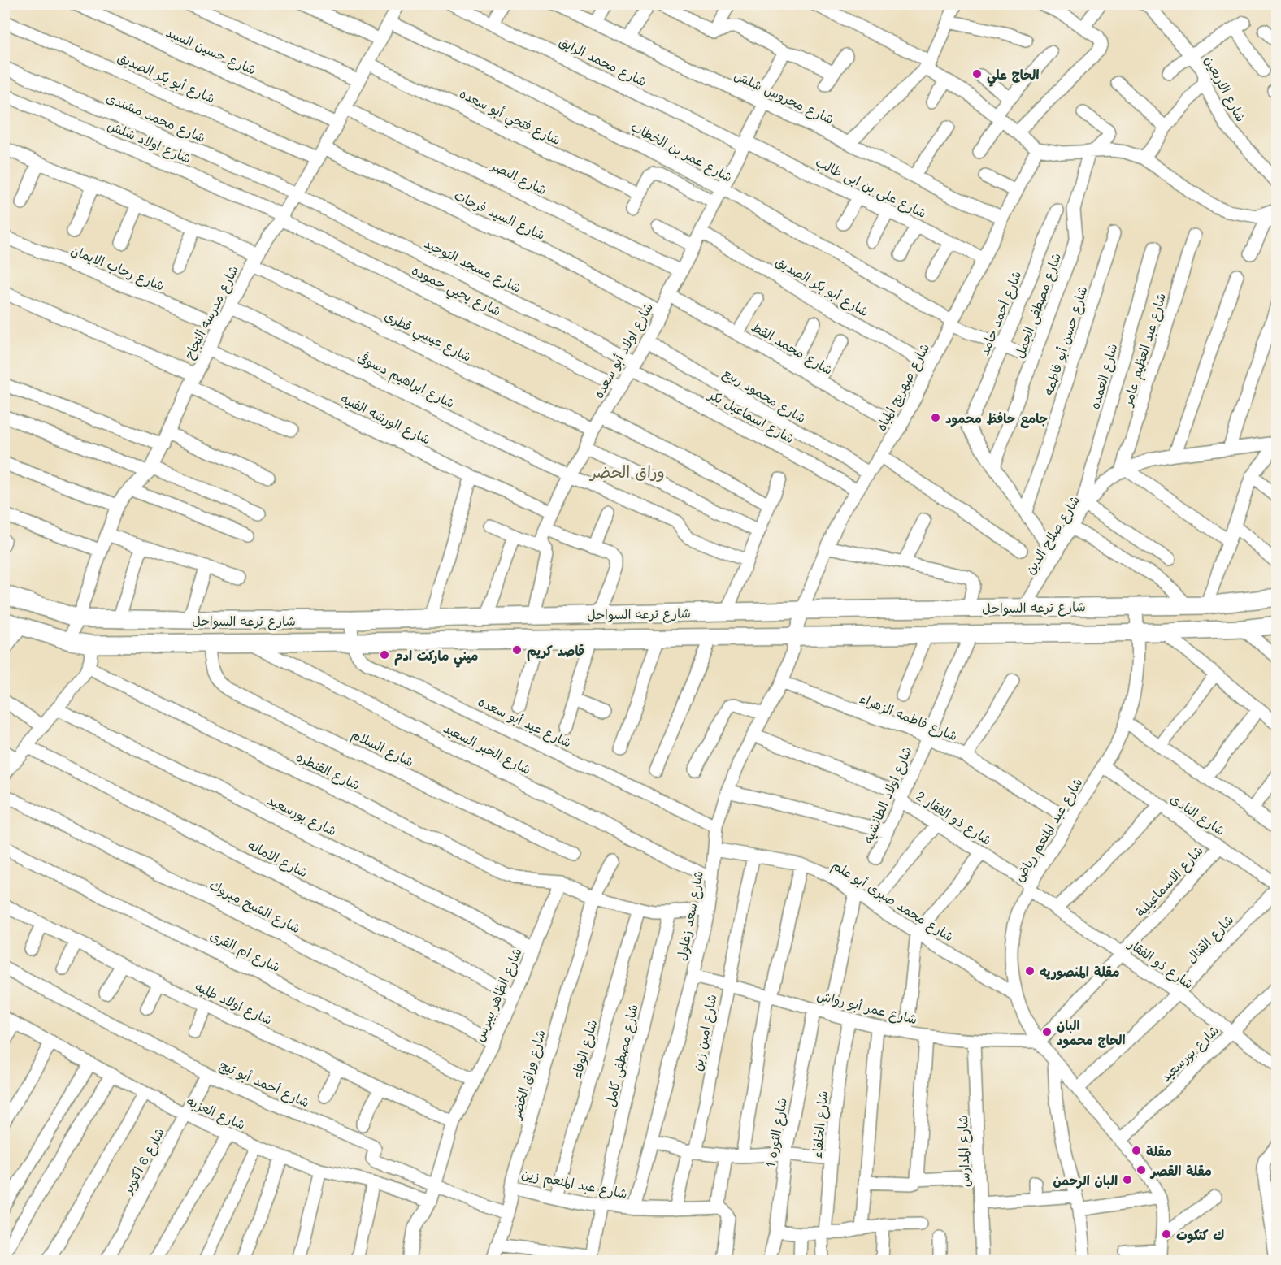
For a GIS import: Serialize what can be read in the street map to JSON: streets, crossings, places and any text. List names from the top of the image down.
{
  "streets": {
    "main road": ["شارع ترعه السواحل"],
    "street": [
      "شارع حسين السيد",
      "شارع محمد الرايق",
      "شارع أبو بكر الصديق",
      "شارع الاربعين",
      "شارع محروس شلش",
      "شارع فتحي أبو سعده",
      "شارع محمد مشندى",
      "شارع اولاد شلش",
      "شارع عمر بن الخطاب",
      "شارع النصر",
      "شارع على بن ابى طالب",
      "شارع السيد فرحات",
      "شارع مسجد التوحيد",
      "شارع رحاب الايمان",
      "شارع يحيي حموده",
      "شارع مصطفى الجمل",
      "شارع مدرسه النجاح",
      "شارع أحمد حامد",
      "شارع عيسي قطرى",
      "شارع حسن أبو فاطمه",
      "شارع محمد القط",
      "شارع عبد العظيم عامر",
      "شارع اولاد أبو سعده",
      "شارع العمده",
      "شارع ابراهيم دسوقى",
      "شارع صهريج المياه",
      "شارع محمود ربيع",
      "شارع اسماعيل بكر",
      "شارع الورشه الفنيه",
      "شارع صلاح الدين",
      "شارع فاطمه الزهراء",
      "شارع عيد أبو سعده",
      "شارع السلام",
      "شارع الخبر السعيد",
      "شارع القنطره",
      "شارع اولاد الطانشيه",
      "شارع النادى",
      "شارع بورسعيد",
      "شارع ذو الفقار 2",
      "شارع عبد المنعم رياض",
      "شارع الامانه",
      "شارع الاسماعيلية",
      "شارع محمد صبرى أبو علم",
      "شارع الشيخ مبروك",
      "شارع سعد زغلول",
      "شارع القنال",
      "شارع ام القرى",
      "شارع ذو الفقار",
      "شارع الظاهر بيبرس",
      "شارع اولاد طلبه",
      "شارع عمر أبو رواش",
      "شارع امين زين",
      "شارع الوفاء",
      "شارع مصطفى كامل",
      "شارع وراق الخضر",
      "شارع أحمد أبو تيج",
      "شارع العزبه",
      "شارع الخلفاء",
      "شارع الثوره 1",
      "شارع المدارس",
      "شارع 6 اكتوبر",
      "شارع عبد المنعم زين"
    ]
  },
  "crossings": [
    ["شارع حسين السيد", "شارع مدرسه النجاح"],
    ["شارع محمد الرايق", "شارع على بن ابى طالب"],
    ["شارع محمد الرايق", "شارع اولاد أبو سعده"],
    ["شارع أبو بكر الصديق", "شارع مدرسه النجاح"],
    ["شارع أبو بكر الصديق", "شارع اولاد أبو سعده"],
    ["شارع أبو بكر الصديق", "شارع صهريج المياه"],
    ["شارع محروس شلش", "شارع اولاد أبو سعده"],
    ["شارع محروس شلش", "شارع صهريج المياه"],
    ["شارع فتحي أبو سعده", "شارع مدرسه النجاح"],
    ["شارع محمد مشندى", "شارع مسجد التوحيد"],
    ["شارع محمد مشندى", "شارع مدرسه النجاح"],
    ["شارع اولاد شلش", "شارع يحيي حموده"],
    ["شارع اولاد شلش", "شارع مدرسه النجاح"],
    ["شارع عمر بن الخطاب", "شارع مدرسه النجاح"],
    ["شارع عمر بن الخطاب", "شارع أحمد حامد"],
    ["شارع عمر بن الخطاب", "شارع اولاد أبو سعده"],
    ["شارع عمر بن الخطاب", "شارع صهريج المياه"],
    ["شارع النصر", "شارع مدرسه النجاح"],
    ["شارع النصر", "شارع اولاد أبو سعده"],
    ["شارع على بن ابى طالب", "شارع اولاد أبو سعده"],
    ["شارع على بن ابى طالب", "شارع صهريج المياه"],
    ["شارع السيد فرحات", "شارع مدرسه النجاح"],
    ["شارع السيد فرحات", "شارع اولاد أبو سعده"],
    ["شارع مسجد التوحيد", "شارع مدرسه النجاح"],
    ["شارع مسجد التوحيد", "شارع اولاد أبو سعده"],
    ["شارع مسجد التوحيد", "شارع اسماعيل بكر"],
    ["شارع رحاب الايمان", "شارع مدرسه النجاح"],
    ["شارع يحيي حموده", "شارع مدرسه النجاح"],
    ["شارع يحيي حموده", "شارع اولاد أبو سعده"],
    ["شارع مصطفى الجمل", "شارع أحمد حامد"],
    ["شارع مدرسه النجاح", "شارع عيسي قطرى"],
    ["شارع مدرسه النجاح", "شارع ابراهيم دسوقى"],
    ["شارع مدرسه النجاح", "شارع الورشه الفنيه"],
    ["شارع مدرسه النجاح", "شارع ترعه السواحل"],
    ["شارع عيسي قطرى", "شارع اولاد أبو سعده"],
    ["شارع محمد القط", "شارع اولاد أبو سعده"],
    ["شارع محمد القط", "شارع صهريج المياه"],
    ["شارع عبد العظيم عامر", "شارع صلاح الدين"],
    ["شارع اولاد أبو سعده", "شارع ابراهيم دسوقى"],
    ["شارع اولاد أبو سعده", "شارع محمود ربيع"],
    ["شارع اولاد أبو سعده", "شارع اسماعيل بكر"],
    ["شارع اولاد أبو سعده", "شارع الورشه الفنيه"],
    ["شارع اولاد أبو سعده", "شارع ترعه السواحل"],
    ["شارع العمده", "شارع صلاح الدين"],
    ["شارع صهريج المياه", "شارع محمود ربيع"],
    ["شارع صهريج المياه", "شارع اسماعيل بكر"],
    ["شارع صهريج المياه", "شارع ترعه السواحل"],
    ["شارع صهريج المياه", "شارع سعد زغلول"],
    ["شارع صلاح الدين", "شارع ترعه السواحل"],
    ["شارع ترعه السواحل", "شارع عيد أبو سعده"],
    ["شارع ترعه السواحل", "شارع السلام"],
    ["شارع ترعه السواحل", "شارع الخبر السعيد"],
    ["شارع ترعه السواحل", "شارع اولاد الطانشيه"],
    ["شارع ترعه السواحل", "شارع عبد المنعم رياض"],
    ["شارع ترعه السواحل", "شارع سعد زغلول"],
    ["شارع فاطمه الزهراء", "شارع اولاد الطانشيه"],
    ["شارع فاطمه الزهراء", "شارع عبد المنعم رياض"],
    ["شارع فاطمه الزهراء", "شارع سعد زغلول"],
    ["شارع عيد أبو سعده", "شارع سعد زغلول"],
    ["شارع الخبر السعيد", "شارع سعد زغلول"],
    ["شارع القنطره", "شارع الظاهر بيبرس"],
    ["شارع اولاد الطانشيه", "شارع ذو الفقار 2"],
    ["شارع النادى", "شارع عبد المنعم رياض"],
    ["شارع النادى", "شارع الاسماعيلية"],
    ["شارع النادى", "شارع القنال"],
    ["شارع بورسعيد", "شارع عبد المنعم رياض"],
    ["شارع بورسعيد", "شارع ذو الفقار"],
    ["شارع بورسعيد", "شارع الظاهر بيبرس"],
    ["شارع ذو الفقار 2", "شارع عبد المنعم رياض"],
    ["شارع ذو الفقار 2", "شارع سعد زغلول"],
    ["شارع ذو الفقار 2", "شارع ذو الفقار"],
    ["شارع عبد المنعم رياض", "شارع الاسماعيلية"],
    ["شارع عبد المنعم رياض", "شارع محمد صبرى أبو علم"],
    ["شارع عبد المنعم رياض", "شارع القنال"],
    ["شارع عبد المنعم رياض", "شارع ذو الفقار"],
    ["شارع عبد المنعم رياض", "شارع عمر أبو رواش"],
    ["شارع الامانه", "شارع الظاهر بيبرس"],
    ["شارع الاسماعيلية", "شارع ذو الفقار"],
    ["شارع الاسماعيلية", "شارع عمر أبو رواش"],
    ["شارع محمد صبرى أبو علم", "شارع سعد زغلول"],
    ["شارع محمد صبرى أبو علم", "شارع امين زين"],
    ["شارع الشيخ مبروك", "شارع الظاهر بيبرس"],
    ["شارع سعد زغلول", "شارع عمر أبو رواش"],
    ["شارع سعد زغلول", "شارع عبد المنعم زين"],
    ["شارع القنال", "شارع ذو الفقار"],
    ["شارع ام القرى", "شارع الظاهر بيبرس"],
    ["شارع الظاهر بيبرس", "شارع اولاد طلبه"],
    ["شارع الظاهر بيبرس", "شارع أحمد أبو تيج"],
    ["شارع الظاهر بيبرس", "شارع العزبه"],
    ["شارع عمر أبو رواش", "شارع امين زين"],
    ["شارع عمر أبو رواش", "شارع الخلفاء"],
    ["شارع عمر أبو رواش", "شارع الثوره 1"],
    ["شارع عمر أبو رواش", "شارع المدارس"],
    ["شارع امين زين", "شارع عبد المنعم زين"],
    ["شارع الوفاء", "شارع عبد المنعم زين"],
    ["شارع مصطفى كامل", "شارع عبد المنعم زين"],
    ["شارع وراق الخضر", "شارع أحمد أبو تيج"],
    ["شارع وراق الخضر", "شارع عبد المنعم زين"],
    ["شارع أحمد أبو تيج", "شارع 6 اكتوبر"],
    ["شارع العزبه", "شارع 6 اكتوبر"]
  ],
  "districts": ["وراق الحضر"],
  "places": [
    "الحاج علي",
    "جامع حافظ محمود",
    "قاصد كريم",
    "ميني ماركت ادم",
    "مقلة المنصوريه",
    "البان الحاج محمود",
    "مقلة",
    "مقلة القصر",
    "البان الرحمن",
    "ك كتكوت"
  ]
}
